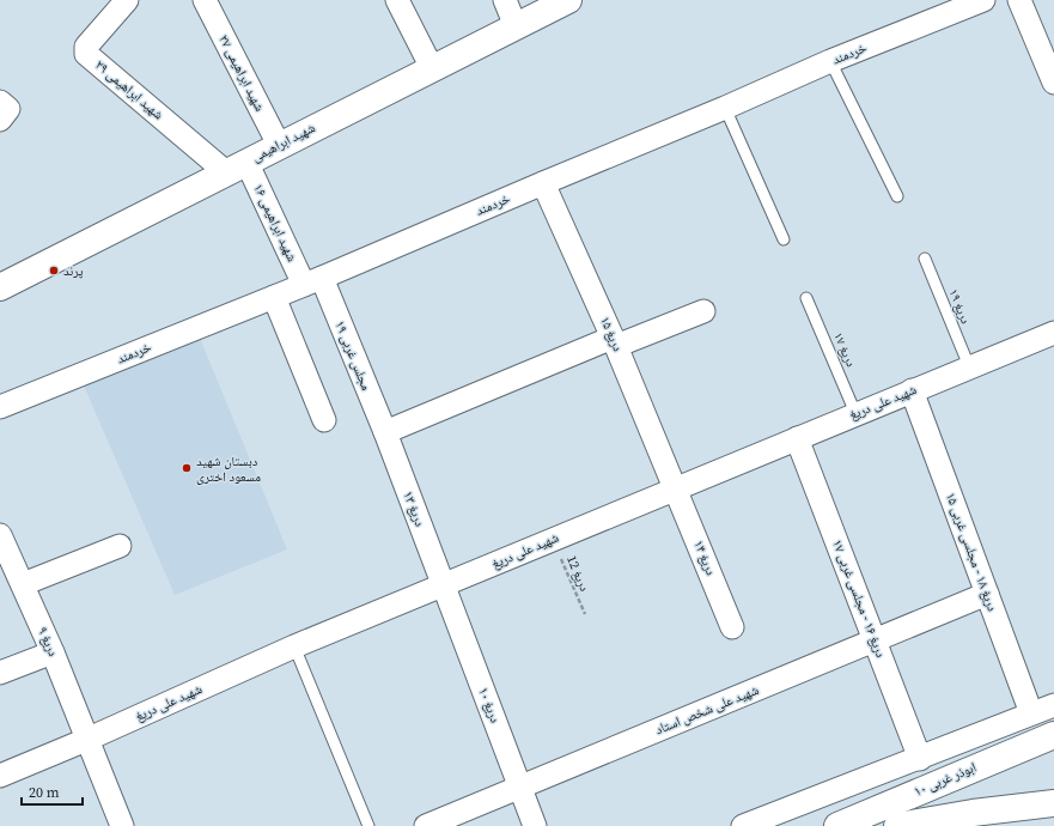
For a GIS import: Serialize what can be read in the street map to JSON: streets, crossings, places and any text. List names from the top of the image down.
{
  "streets": {
    "street": [
      "خردمند",
      "شهید ابراهیمی ۲۷",
      "شهید ابراهیمی ۲۹",
      "شهید ابراهیمی",
      "شهید ابراهیمی ۱۶",
      "دریغ ۱۵",
      "مجلس غربی ۱۹",
      "شهید علی دریغ",
      "دریغ ۱۳",
      "دریغ ۱۸ - مجلسی غربی ۱۵",
      "دریغ ۱۴",
      "دریغ ۱۶ - مجلسی غربی ۱۷",
      "دریغ ۹",
      "دریغ ۱۰",
      "شهید علی شخص استاد",
      "ابوذر غربی ۱۰"
    ],
    "lane": ["دریغ ۱۹", "دریغ ۱۷"],
    "path": ["دریغ 12"]
  },
  "crossings": [
    ["خردمند", "شهید ابراهیمی ۱۶"],
    ["خردمند", "دریغ ۱۵"],
    ["خردمند", "مجلس غربی ۱۹"],
    ["شهید ابراهیمی ۲۷", "شهید ابراهیمی"],
    ["شهید ابراهیمی ۲۹", "شهید ابراهیمی"],
    ["شهید ابراهیمی ۲۹", "شهید ابراهیمی ۱۶"],
    ["شهید ابراهیمی", "شهید ابراهیمی ۱۶"],
    ["شهید ابراهیمی ۱۶", "مجلس غربی ۱۹"],
    ["دریغ ۱۹", "شهید علی دریغ"],
    ["دریغ ۱۵", "شهید علی دریغ"],
    ["دریغ ۱۵", "دریغ ۱۴"],
    ["دریغ ۱۷", "شهید علی دریغ"],
    ["مجلس غربی ۱۹", "دریغ ۱۳"],
    ["شهید علی دریغ", "دریغ ۱۳"],
    ["شهید علی دریغ", "دریغ ۱۸ - مجلسی غربی ۱۵"],
    ["شهید علی دریغ", "دریغ ۱۴"],
    ["شهید علی دریغ", "دریغ 12"],
    ["شهید علی دریغ", "دریغ ۱۶ - مجلسی غربی ۱۷"],
    ["شهید علی دریغ", "دریغ ۹"],
    ["شهید علی دریغ", "دریغ ۱۰"],
    ["دریغ ۱۳", "دریغ ۱۰"],
    ["دریغ ۱۸ - مجلسی غربی ۱۵", "شهید علی شخص استاد"],
    ["دریغ ۱۶ - مجلسی غربی ۱۷", "شهید علی شخص استاد"],
    ["دریغ ۱۰", "شهید علی شخص استاد"]
  ],
  "places": ["پرند", "دبستان شهید مسعود اختری"],
  "scale_bar": "20 m"
}
